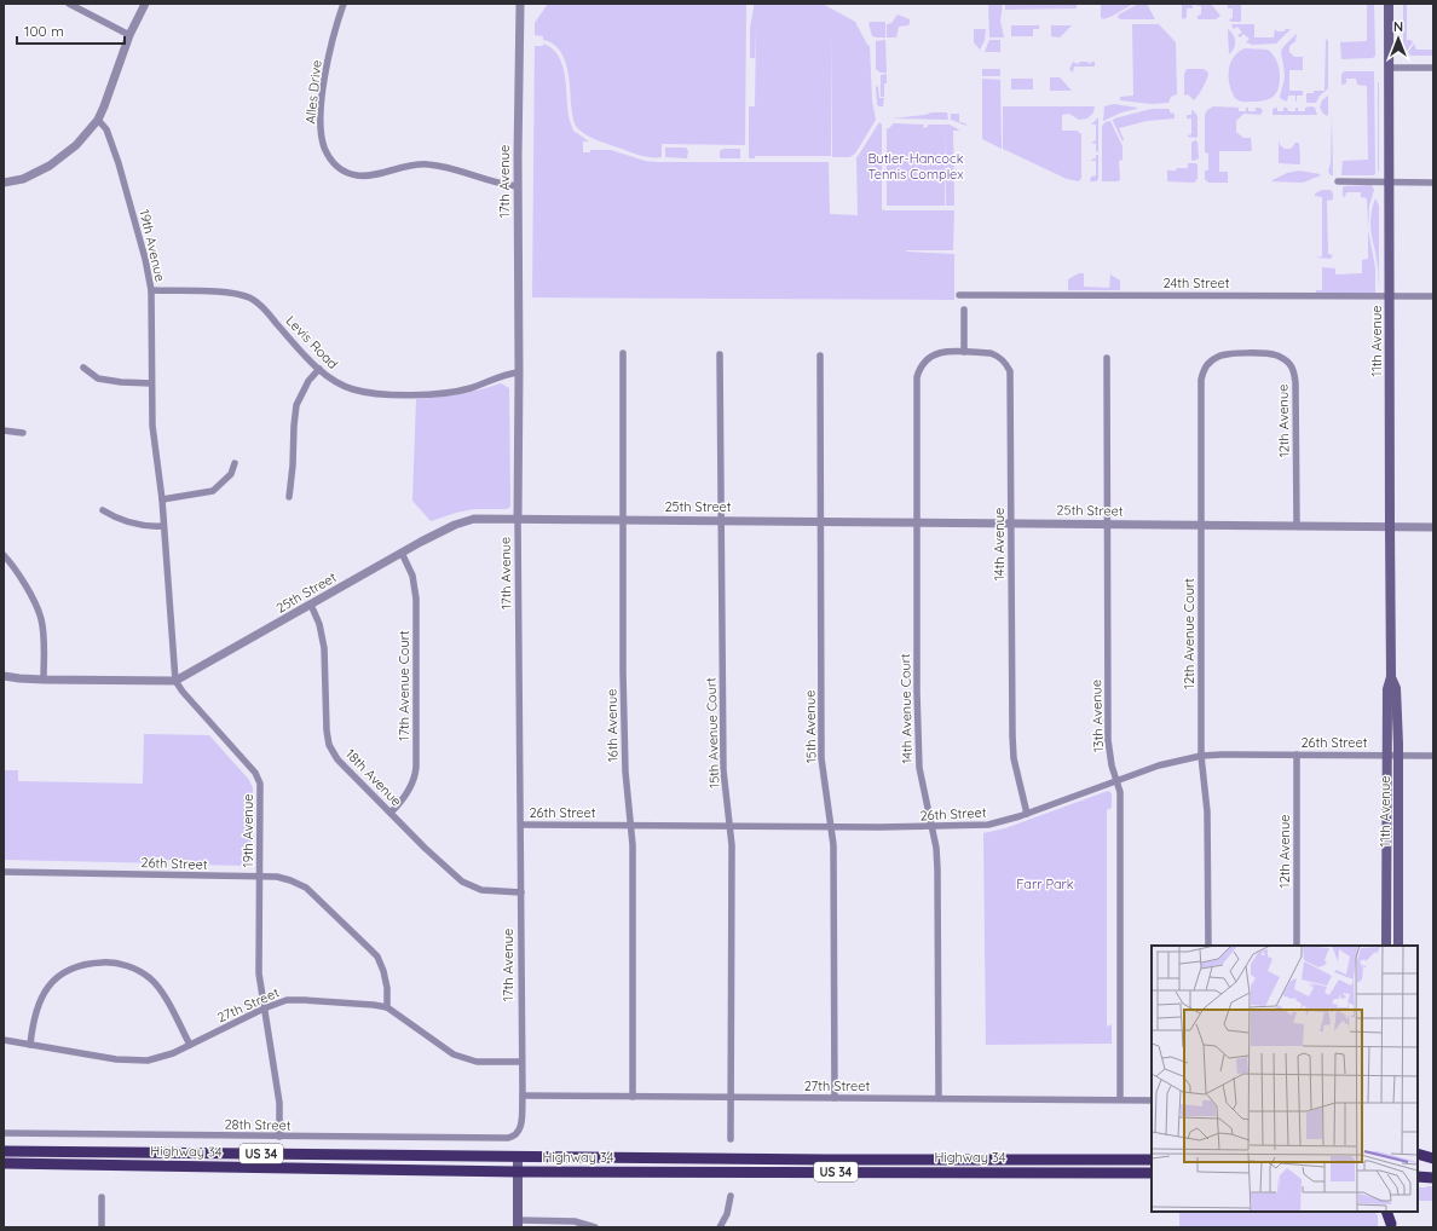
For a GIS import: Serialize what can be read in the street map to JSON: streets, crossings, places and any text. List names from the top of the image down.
{
  "streets": {
    "highway": ["Highway 34", "US 34"],
    "main road": ["11th Avenue"],
    "street": [
      "Alles Drive",
      "17th Avenue",
      "19th Avenue",
      "24th Street",
      "Levis Road",
      "12th Avenue",
      "25th Street",
      "14th Avenue",
      "12th Avenue Court",
      "17th Avenue Court",
      "14th Avenue Court",
      "13th Avenue",
      "16th Avenue",
      "15th Avenue",
      "15th Avenue Court",
      "26th Street",
      "18th Avenue",
      "27th Street",
      "28th Street"
    ]
  },
  "crossings": [
    ["Alles Drive", "17th Avenue"],
    ["17th Avenue", "Levis Road"],
    ["17th Avenue", "25th Street"],
    ["17th Avenue", "26th Street"],
    ["17th Avenue", "18th Avenue"],
    ["17th Avenue", "27th Street"],
    ["17th Avenue", "28th Street"],
    ["19th Avenue", "Levis Road"],
    ["19th Avenue", "25th Street"],
    ["19th Avenue", "26th Street"],
    ["19th Avenue", "27th Street"],
    ["19th Avenue", "28th Street"],
    ["24th Street", "11th Avenue"],
    ["11th Avenue", "25th Street"],
    ["11th Avenue", "26th Street"],
    ["12th Avenue", "25th Street"],
    ["12th Avenue", "12th Avenue Court"],
    ["12th Avenue", "26th Street"],
    ["25th Street", "14th Avenue"],
    ["25th Street", "12th Avenue Court"],
    ["25th Street", "17th Avenue Court"],
    ["25th Street", "14th Avenue Court"],
    ["25th Street", "13th Avenue"],
    ["25th Street", "16th Avenue"],
    ["25th Street", "15th Avenue"],
    ["25th Street", "15th Avenue Court"],
    ["25th Street", "18th Avenue"],
    ["14th Avenue", "14th Avenue Court"],
    ["14th Avenue", "26th Street"],
    ["12th Avenue Court", "26th Street"],
    ["17th Avenue Court", "18th Avenue"],
    ["14th Avenue Court", "26th Street"],
    ["14th Avenue Court", "27th Street"],
    ["13th Avenue", "26th Street"],
    ["13th Avenue", "27th Street"],
    ["16th Avenue", "26th Street"],
    ["16th Avenue", "27th Street"],
    ["15th Avenue", "26th Street"],
    ["15th Avenue", "27th Street"],
    ["15th Avenue Court", "26th Street"],
    ["15th Avenue Court", "27th Street"],
    ["26th Street", "27th Street"]
  ],
  "parks": ["Butler-Hancock Tennis Complex", "Farr Park"],
  "scale_bar": "100 m",
  "north": "top"
}
